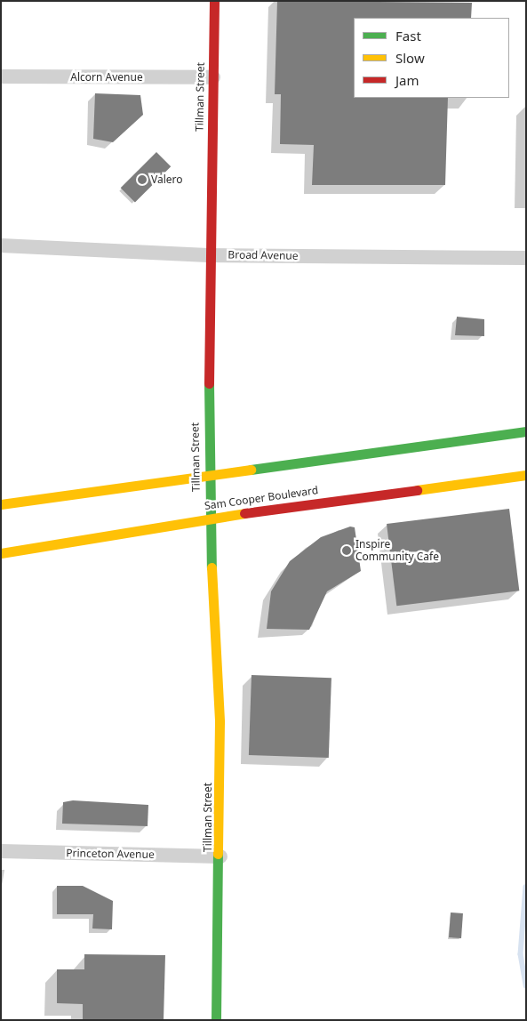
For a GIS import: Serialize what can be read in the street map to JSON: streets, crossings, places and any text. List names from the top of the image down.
{
  "streets": {
    "main road": ["Tillman Street", "Sam Cooper Boulevard"],
    "street": ["Alcorn Avenue", "Broad Avenue", "Princeton Avenue"]
  },
  "crossings": [
    ["Alcorn Avenue", "Tillman Street"],
    ["Tillman Street", "Broad Avenue"],
    ["Tillman Street", "Sam Cooper Boulevard"],
    ["Tillman Street", "Princeton Avenue"]
  ],
  "places": ["Valero", "Inspire Community Cafe"],
  "legend": ["Fast", "Slow", "Jam"]
}
